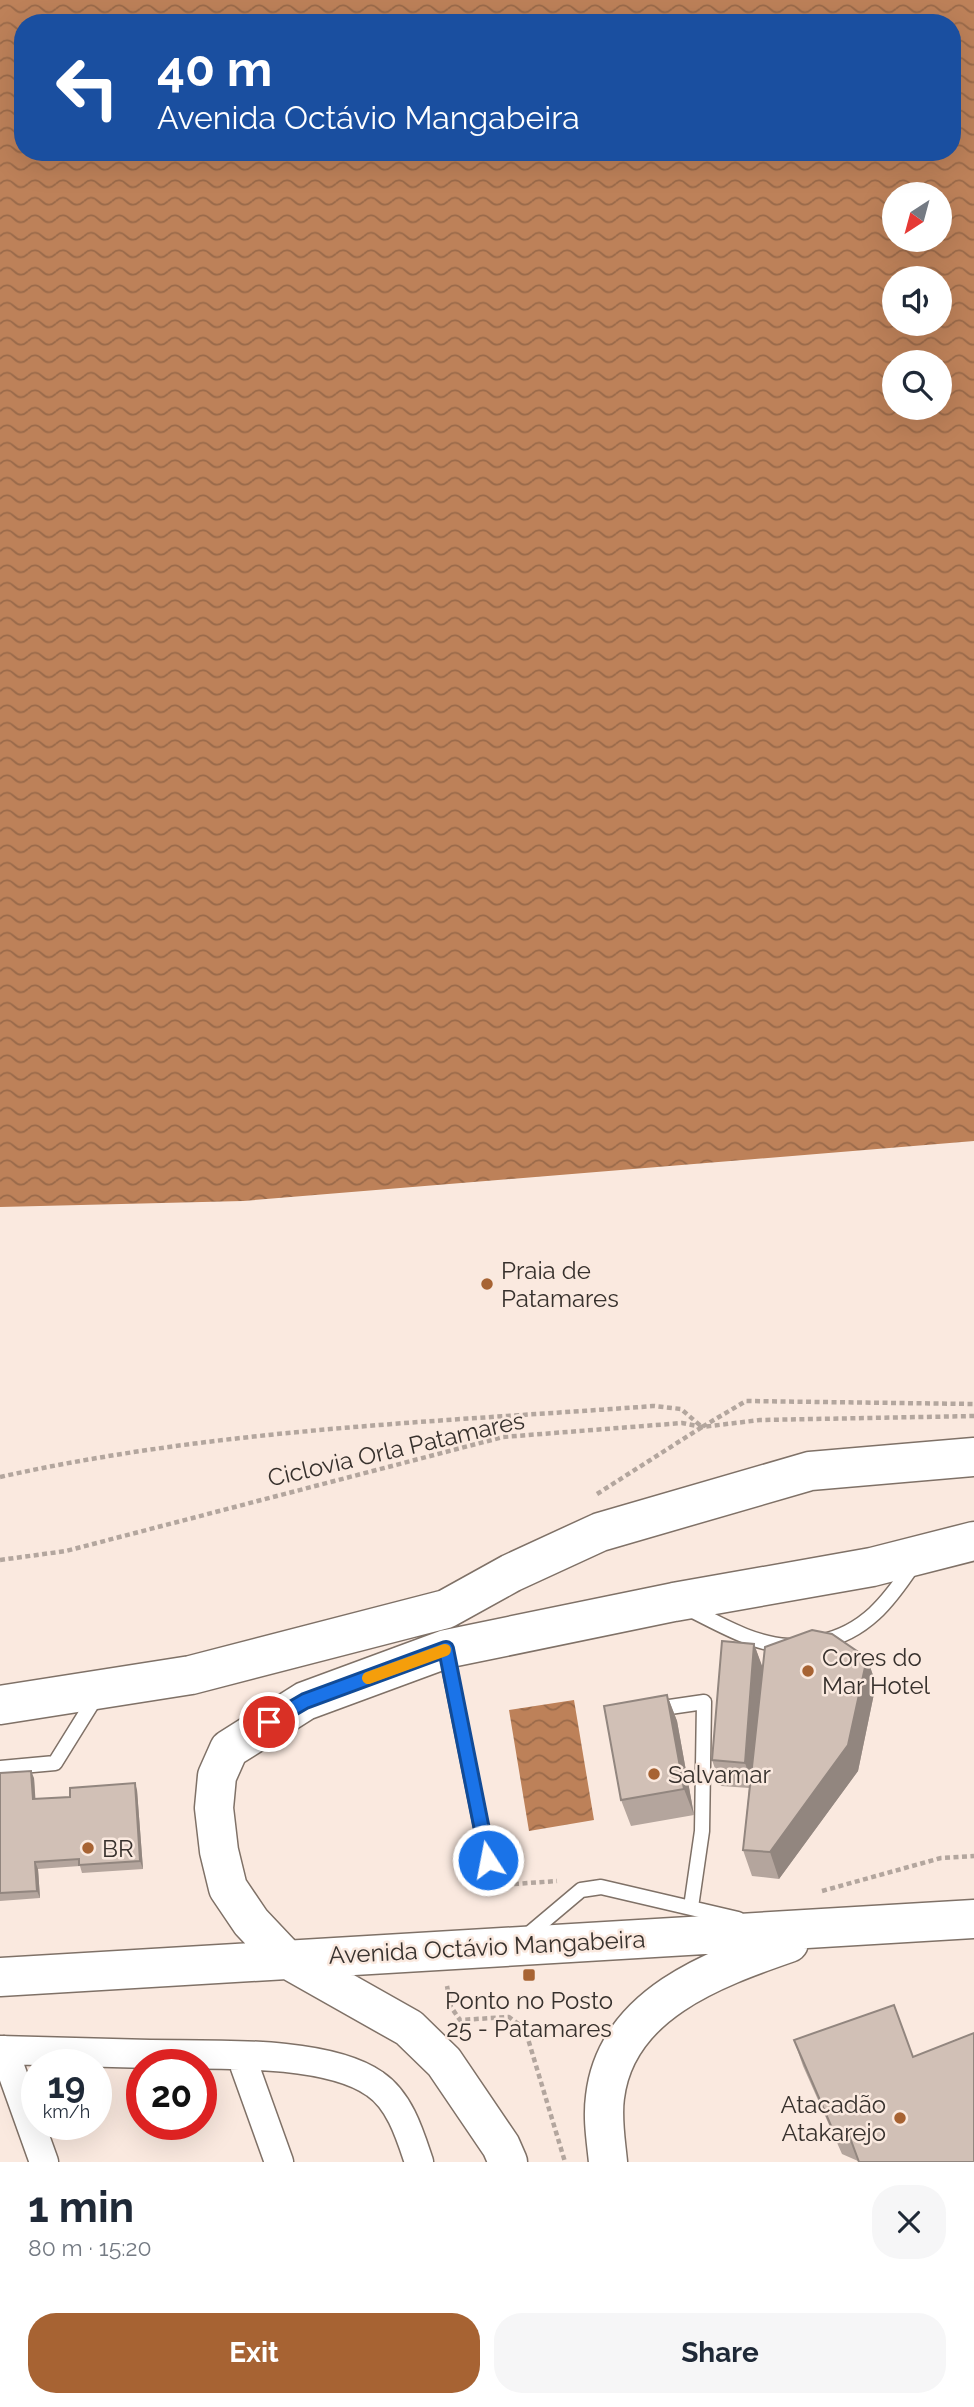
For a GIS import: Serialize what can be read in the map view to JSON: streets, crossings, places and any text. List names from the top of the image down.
{
  "streets": {
    "main road": ["Avenida Octávio Mangabeira"],
    "path": ["Ciclovia Orla Patamares"]
  },
  "places": {
    "other": [
      "Praia de Patamares",
      "Cores do Mar Hotel",
      "Salvamar",
      "BR",
      "Atacadão Atakarejo"
    ],
    "transit": ["Ponto no Posto 25 - Patamares"]
  },
  "north": "bottom left",
  "page": {
    "turn": ["40 m", "Avenida Octávio Mangabeira"],
    "speed": "19 km/h",
    "limit": "20",
    "heading": ["1 min", "80 m · 15:20"],
    "buttons": ["Exit", "Share"]
  }
}
